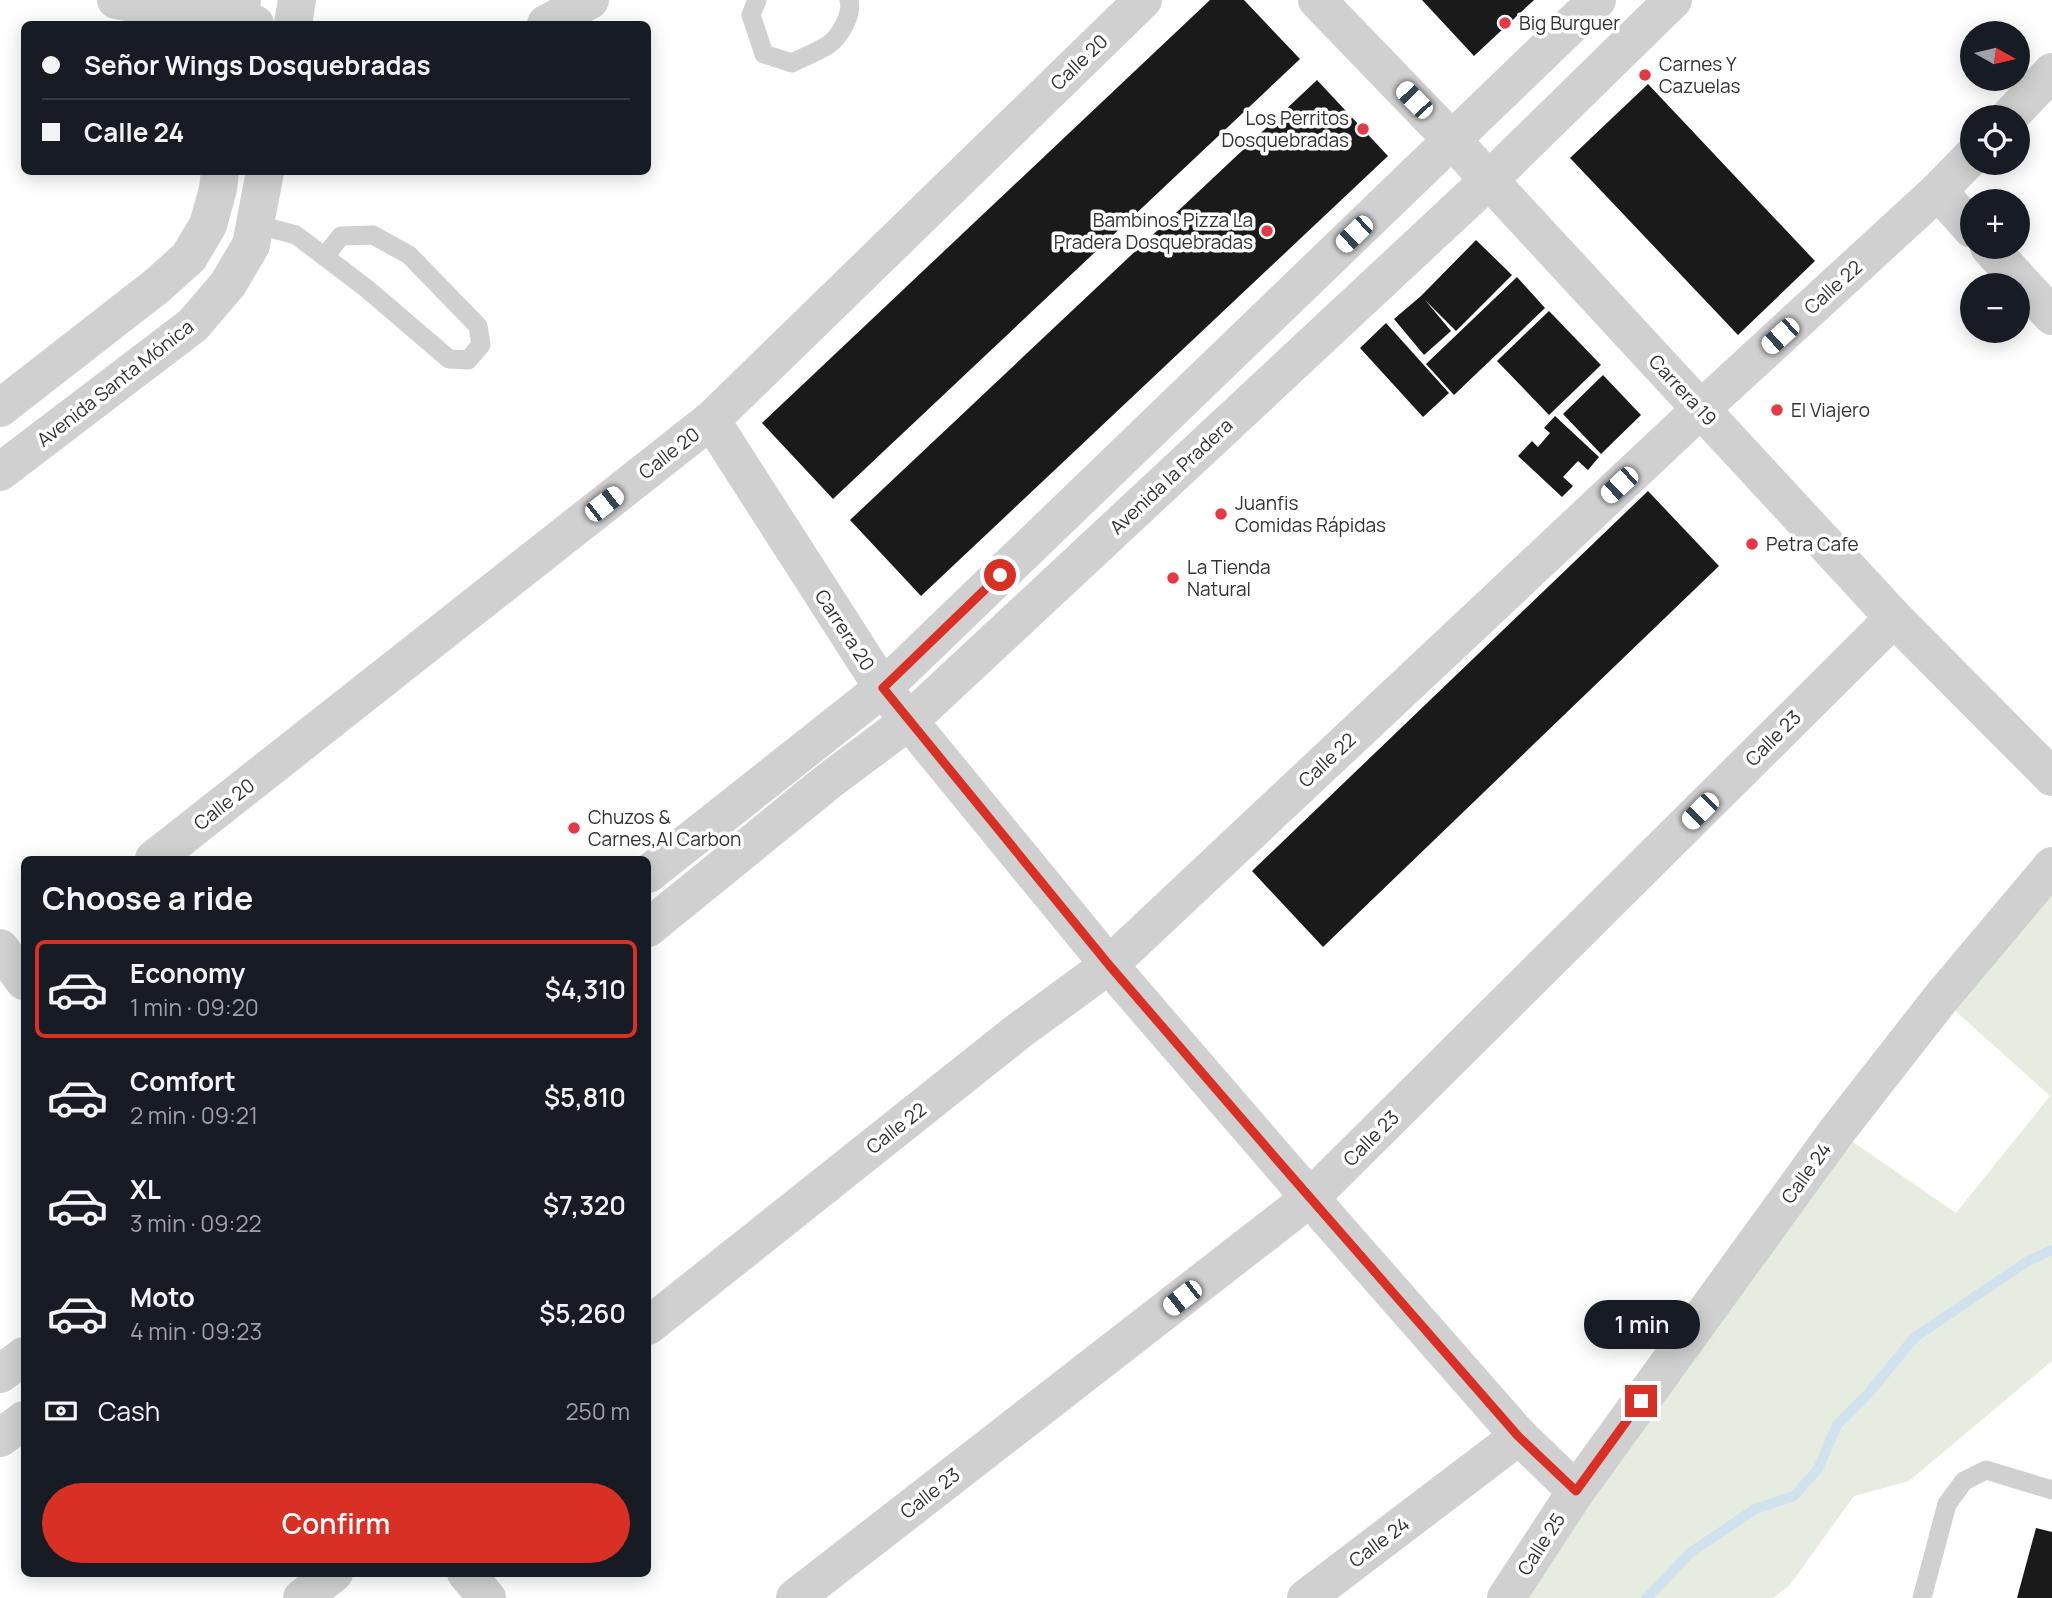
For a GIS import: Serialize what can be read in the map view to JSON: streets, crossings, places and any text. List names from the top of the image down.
{
  "streets": {
    "street": [
      "Calle 20",
      "Calle 22",
      "Avenida Santa Mónica",
      "Carrera 19",
      "Avenida la Pradera",
      "Carrera 20",
      "Calle 23",
      "Calle 24",
      "Calle 25"
    ]
  },
  "crossings": [
    ["Calle 20", "Carrera 20"],
    ["Calle 22", "Carrera 19"],
    ["Calle 22", "Carrera 20"],
    ["Carrera 19", "Avenida la Pradera"],
    ["Carrera 19", "Calle 23"],
    ["Avenida la Pradera", "Carrera 20"],
    ["Carrera 20", "Calle 23"],
    ["Carrera 20", "Calle 24"],
    ["Carrera 20", "Calle 25"],
    ["Calle 24", "Calle 25"]
  ],
  "places": [
    "Big Burguer",
    "Carnes Y Cazuelas",
    "Los Perritos Dosquebradas",
    "Bambinos Pizza La Pradera Dosquebradas",
    "El Viajero",
    "Juanfis Comidas Rápidas",
    "Petra Cafe",
    "La Tienda Natural",
    "Chuzos & Carnes,Al Carbon"
  ],
  "north": "right",
  "page": {
    "map_buttons": ["+", "−"],
    "banner": ["Señor Wings Dosquebradas", "Calle 24"],
    "heading": "Choose a ride",
    "list": [
      {
        "name": "Economy",
        "note": "1 min · 09:20",
        "value": "$4,310"
      },
      {
        "name": "Comfort",
        "note": "2 min · 09:21",
        "value": "$5,810"
      },
      {
        "name": "XL",
        "note": "3 min · 09:22",
        "value": "$7,320"
      },
      {
        "name": "Moto",
        "note": "4 min · 09:23",
        "value": "$5,260"
      }
    ],
    "bubble": "1 min",
    "pay": ["Cash", "250 m"],
    "buttons": "Confirm"
  }
}
